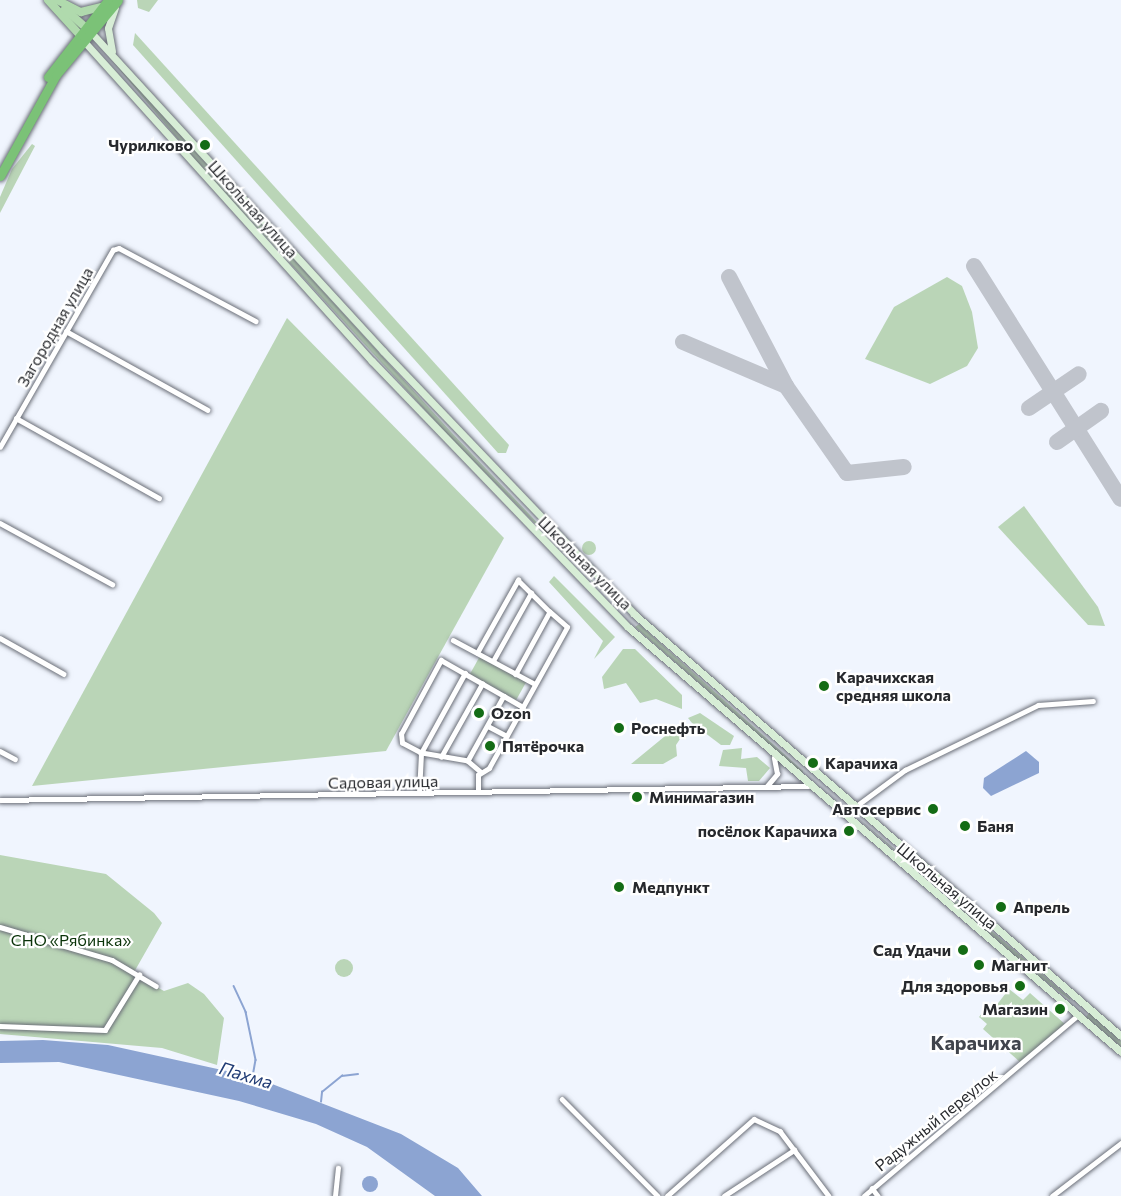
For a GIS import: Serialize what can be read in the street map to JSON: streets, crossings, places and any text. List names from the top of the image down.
{
  "streets": {
    "main road": ["Школьная улица"],
    "street": ["Загородная улица", "Садовая улица", "Радужный переулок"]
  },
  "crossings": [
    ["Школьная улица", "Садовая улица"],
    ["Школьная улица", "Радужный переулок"]
  ],
  "districts": ["Карачиха"],
  "water": ["Пахма"],
  "parks": ["СНО «Рябинка»"],
  "places": [
    "Чурилково",
    "Карачихская средняя школа",
    "Ozon",
    "Роснефть",
    "Пятёрочка",
    "Карачиха",
    "Минимагазин",
    "Автосервис",
    "Баня",
    "посёлок Карачиха",
    "Медпункт",
    "Апрель",
    "Сад Удачи",
    "Магнит",
    "Для здоровья",
    "Магазин"
  ]
}
